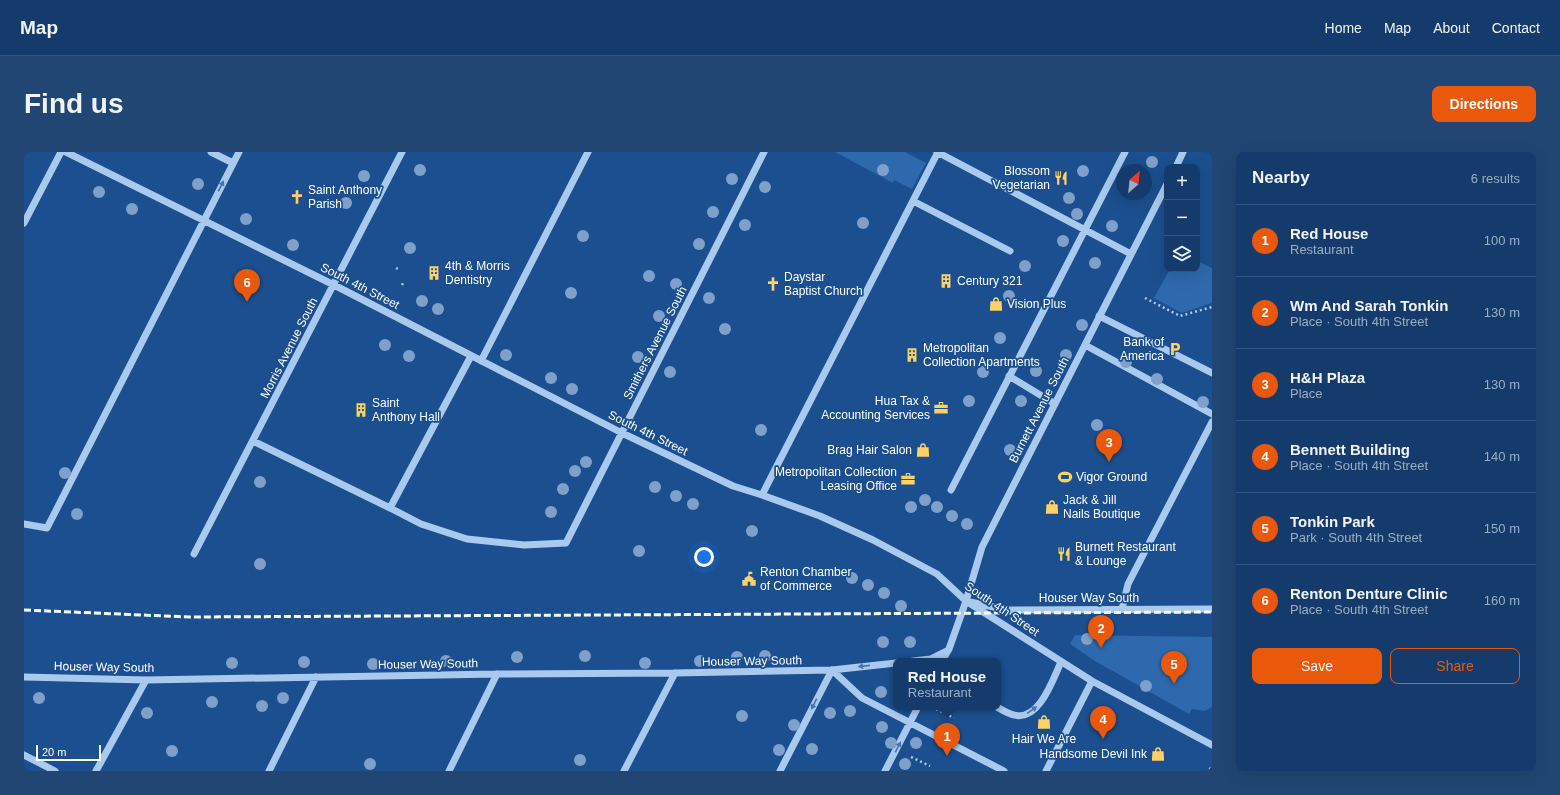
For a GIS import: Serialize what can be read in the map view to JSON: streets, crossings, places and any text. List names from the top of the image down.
{
  "streets": {
    "street": [
      "South 4th Street",
      "Smithers Avenue South",
      "Morris Avenue South",
      "Burnett Avenue South",
      "Houser Way South"
    ]
  },
  "crossings": [
    ["South 4th Street", "Smithers Avenue South"],
    ["South 4th Street", "Morris Avenue South"],
    ["South 4th Street", "Burnett Avenue South"],
    ["South 4th Street", "Houser Way South"],
    ["Burnett Avenue South", "Houser Way South"]
  ],
  "places": {
    "restaurant": ["Blossom Vegetarian", "Burnett Restaurant & Lounge"],
    "church": ["Saint Anthony Parish", "Daystar Baptist Church"],
    "building": [
      "4th & Morris Dentistry",
      "Century 321",
      "Metropolitan Collection Apartments",
      "Saint Anthony Hall"
    ],
    "shop": [
      "Vision Plus",
      "Brag Hair Salon",
      "Jack & Jill Nails Boutique",
      "Hair We Are",
      "Handsome Devil Ink"
    ],
    "parking": ["Bank of America"],
    "office": ["Hua Tax & Accounting Services", "Metropolitan Collection Leasing Office"],
    "sports": ["Vigor Ground"],
    "public building": ["Renton Chamber of Commerce"]
  },
  "scale_bar": "20 m",
  "north": "top right",
  "page": {
    "header": "Map",
    "nav": [
      "Home",
      "Map",
      "About",
      "Contact"
    ],
    "buttons": [
      "Directions",
      ["Save", "Share"]
    ],
    "title": "Find us",
    "heading": ["Nearby", "6 results"],
    "map_buttons": ["+", "−"],
    "list": [
      {
        "mark": "1",
        "name": "Red House",
        "note": "Restaurant",
        "value": "100 m"
      },
      {
        "mark": "2",
        "name": "Wm And Sarah Tonkin",
        "note": "Place · South 4th Street",
        "value": "130 m"
      },
      {
        "mark": "3",
        "name": "H&H Plaza",
        "note": "Place",
        "value": "130 m"
      },
      {
        "mark": "4",
        "name": "Bennett Building",
        "note": "Place · South 4th Street",
        "value": "140 m"
      },
      {
        "mark": "5",
        "name": "Tonkin Park",
        "note": "Park · South 4th Street",
        "value": "150 m"
      },
      {
        "mark": "6",
        "name": "Renton Denture Clinic",
        "note": "Place · South 4th Street",
        "value": "160 m"
      }
    ],
    "pins": [
      "6",
      "3",
      "2",
      "5",
      "4",
      "1"
    ],
    "popup": ["Red House", "Restaurant"],
    "scale": "20 m"
  }
}
